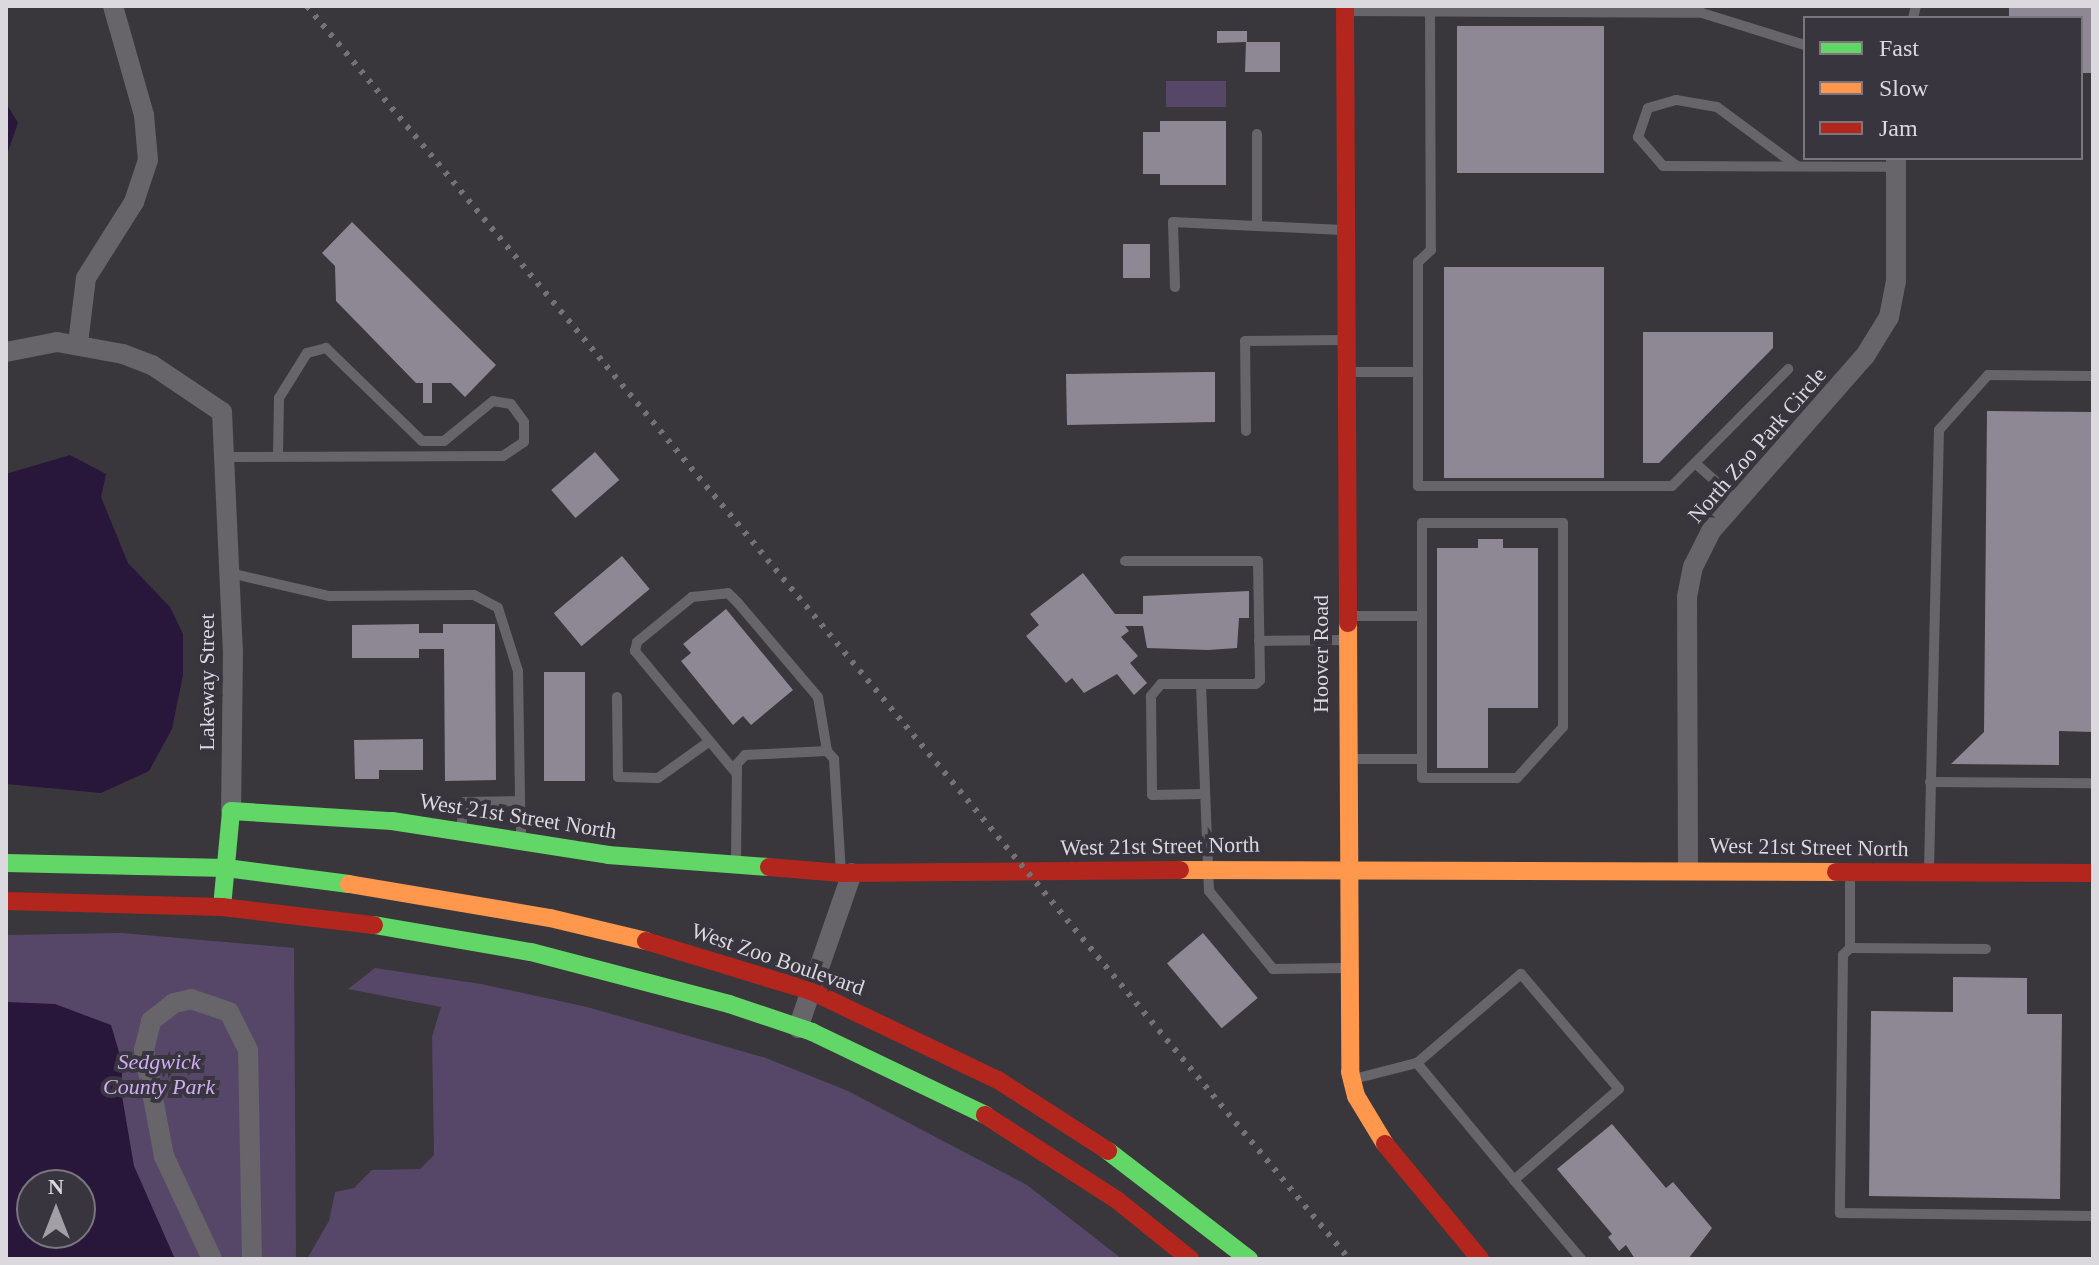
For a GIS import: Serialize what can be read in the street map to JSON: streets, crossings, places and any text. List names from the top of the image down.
{
  "streets": {
    "street": [
      "North Zoo Park Circle",
      "Hoover Road",
      "Lakeway Street",
      "West 21st Street North",
      "West Zoo Boulevard"
    ]
  },
  "crossings": [
    ["North Zoo Park Circle", "West 21st Street North"],
    ["Hoover Road", "West 21st Street North"],
    ["Lakeway Street", "West 21st Street North"],
    ["Lakeway Street", "West Zoo Boulevard"]
  ],
  "parks": ["Sedgwick County Park"],
  "legend": ["Fast", "Slow", "Jam"],
  "north": "top"
}
